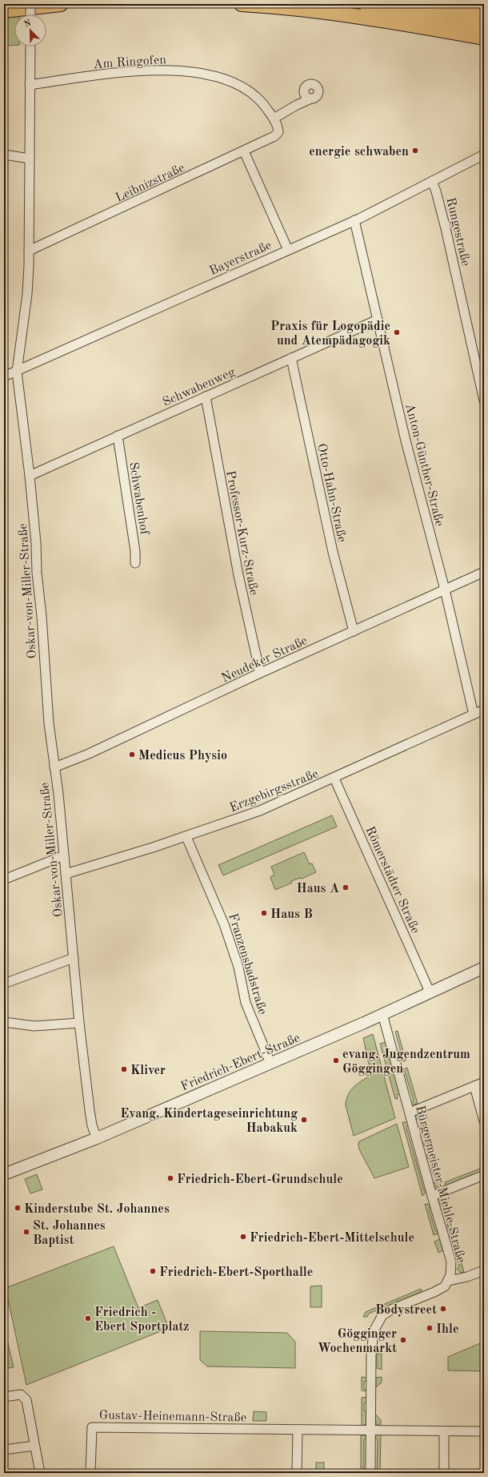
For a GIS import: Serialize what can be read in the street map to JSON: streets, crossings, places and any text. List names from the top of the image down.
{
  "streets": {
    "street": [
      "Am Ringofen",
      "Leibnizstraße",
      "Rungestraße",
      "Bayerstraße",
      "Schwabenweg",
      "Anton-Günther-Straße",
      "Otto-Hahn-Straße",
      "Schwabenhof",
      "Professor-Kurz-Straße",
      "Oskar-von-Miller-Straße",
      "Neudeker Straße",
      "Erzgebirgsstraße",
      "Römerstädter Straße",
      "Franzensbadstraße",
      "Friedrich-Ebert-Straße",
      "Bürgermeister-Miehle-Straße",
      "Gustav-Heinemann-Straße"
    ]
  },
  "crossings": [
    ["Am Ringofen", "Leibnizstraße"],
    ["Am Ringofen", "Oskar-von-Miller-Straße"],
    ["Leibnizstraße", "Oskar-von-Miller-Straße"],
    ["Rungestraße", "Bayerstraße"],
    ["Bayerstraße", "Anton-Günther-Straße"],
    ["Bayerstraße", "Oskar-von-Miller-Straße"],
    ["Schwabenweg", "Anton-Günther-Straße"],
    ["Schwabenweg", "Otto-Hahn-Straße"],
    ["Schwabenweg", "Schwabenhof"],
    ["Schwabenweg", "Professor-Kurz-Straße"],
    ["Schwabenweg", "Oskar-von-Miller-Straße"],
    ["Anton-Günther-Straße", "Neudeker Straße"],
    ["Anton-Günther-Straße", "Erzgebirgsstraße"],
    ["Otto-Hahn-Straße", "Neudeker Straße"],
    ["Professor-Kurz-Straße", "Neudeker Straße"],
    ["Oskar-von-Miller-Straße", "Neudeker Straße"],
    ["Oskar-von-Miller-Straße", "Erzgebirgsstraße"],
    ["Oskar-von-Miller-Straße", "Friedrich-Ebert-Straße"],
    ["Erzgebirgsstraße", "Römerstädter Straße"],
    ["Erzgebirgsstraße", "Franzensbadstraße"],
    ["Römerstädter Straße", "Friedrich-Ebert-Straße"],
    ["Franzensbadstraße", "Friedrich-Ebert-Straße"],
    ["Friedrich-Ebert-Straße", "Bürgermeister-Miehle-Straße"],
    ["Bürgermeister-Miehle-Straße", "Gustav-Heinemann-Straße"]
  ],
  "places": [
    "energie schwaben",
    "Praxis für Logopädie und Atempädagogik",
    "Medicus Physio",
    "Haus A",
    "Haus B",
    "evang. Jugendzentrum Göggingen",
    "Kliver",
    "Evang. Kindertageseinrichtung Habakuk",
    "Friedrich-Ebert-Grundschule",
    "Kinderstube St. Johannes",
    "St. Johannes Baptist",
    "Friedrich-Ebert-Mittelschule",
    "Friedrich-Ebert-Sporthalle",
    "Bodystreet",
    "Friedrich - Ebert Sportplatz",
    "Ihle",
    "Gögginger Wochenmarkt"
  ],
  "north": "top left"
}
